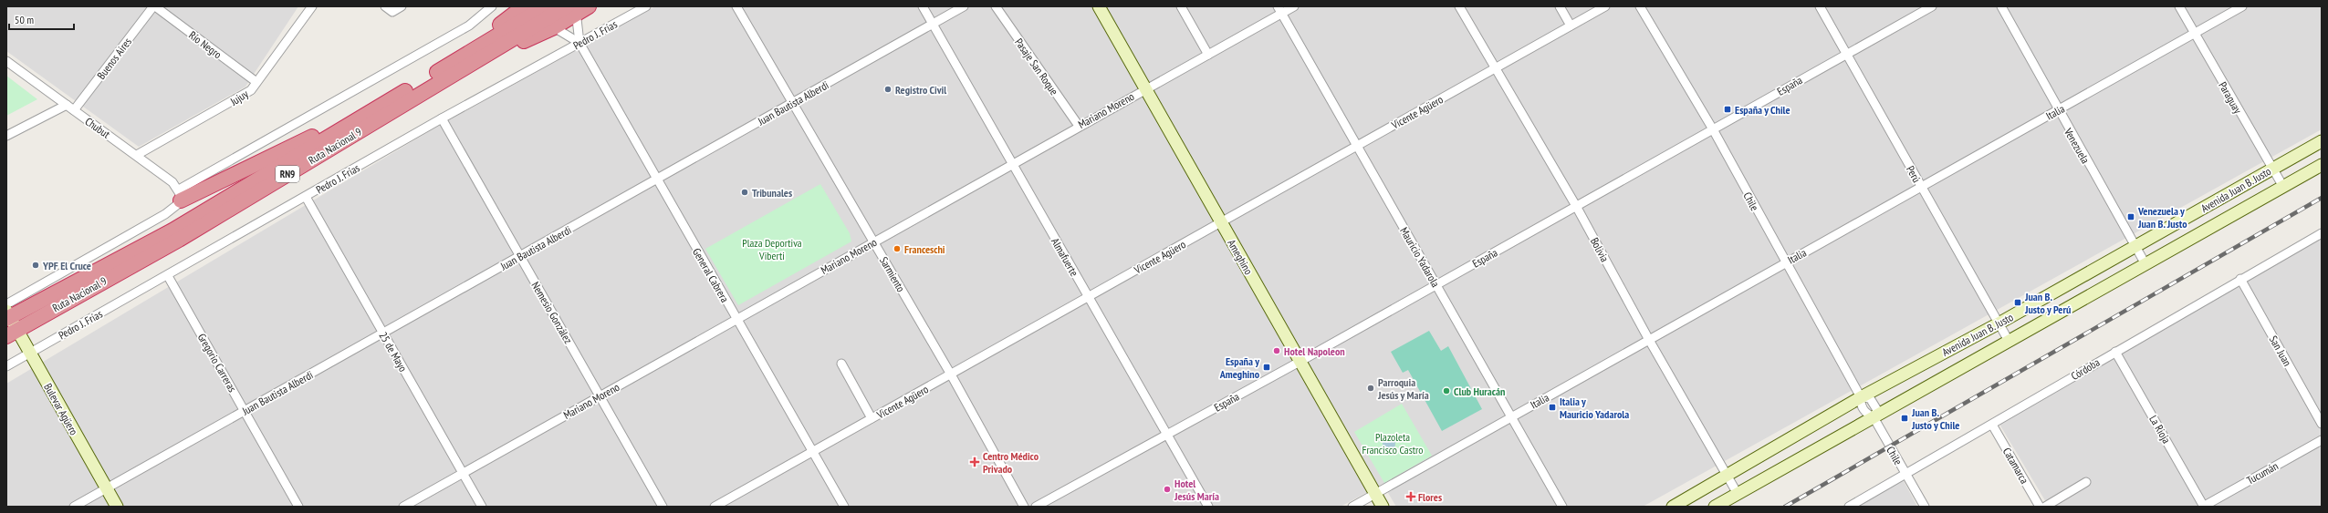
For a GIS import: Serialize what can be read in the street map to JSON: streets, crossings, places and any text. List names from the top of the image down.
{
  "streets": {
    "highway": ["Ruta Nacional 9", "RN9"],
    "main road": ["Avenida Juan B. Justo", "Ameghino", "Bulevar Agüero"],
    "street": [
      "Pedro J. Frías",
      "Río Negro",
      "Buenos Aires",
      "Pasaje San Roque",
      "España",
      "Jujuy",
      "Paraguay",
      "Juan Bautista Alberdi",
      "Mariano Moreno",
      "Vicente Agüero",
      "Italia",
      "Chubut",
      "Venezuela",
      "Perú",
      "Chile",
      "Bolivia",
      "Almafuerte",
      "Mauricio Yadarola",
      "Sarmiento",
      "General Cabrera",
      "Nemesio González",
      "San Juan",
      "25 de Mayo",
      "Gregorio Carreras",
      "Córdoba",
      "La Rioja",
      "Catamarca",
      "Tucumán"
    ]
  },
  "crossings": [
    ["Pedro J. Frías", "General Cabrera"],
    ["Pedro J. Frías", "Nemesio González"],
    ["Pedro J. Frías", "25 de Mayo"],
    ["Pedro J. Frías", "Gregorio Carreras"],
    ["Pedro J. Frías", "Bulevar Agüero"],
    ["Río Negro", "Buenos Aires"],
    ["Río Negro", "Jujuy"],
    ["Buenos Aires", "Chubut"],
    ["Pasaje San Roque", "Mariano Moreno"],
    ["España", "Perú"],
    ["España", "Chile"],
    ["España", "Bolivia"],
    ["España", "Almafuerte"],
    ["España", "Ameghino"],
    ["España", "Mauricio Yadarola"],
    ["Jujuy", "Chubut"],
    ["Paraguay", "Italia"],
    ["Paraguay", "Avenida Juan B. Justo"],
    ["Juan Bautista Alberdi", "Almafuerte"],
    ["Juan Bautista Alberdi", "Sarmiento"],
    ["Juan Bautista Alberdi", "General Cabrera"],
    ["Juan Bautista Alberdi", "Nemesio González"],
    ["Juan Bautista Alberdi", "25 de Mayo"],
    ["Juan Bautista Alberdi", "Gregorio Carreras"],
    ["Juan Bautista Alberdi", "Bulevar Agüero"],
    ["Mariano Moreno", "Almafuerte"],
    ["Mariano Moreno", "Ameghino"],
    ["Mariano Moreno", "Mauricio Yadarola"],
    ["Mariano Moreno", "Sarmiento"],
    ["Mariano Moreno", "General Cabrera"],
    ["Mariano Moreno", "Nemesio González"],
    ["Mariano Moreno", "25 de Mayo"],
    ["Vicente Agüero", "Bolivia"],
    ["Vicente Agüero", "Almafuerte"],
    ["Vicente Agüero", "Ameghino"],
    ["Vicente Agüero", "Mauricio Yadarola"],
    ["Vicente Agüero", "Sarmiento"],
    ["Vicente Agüero", "General Cabrera"],
    ["Italia", "Venezuela"],
    ["Italia", "Perú"],
    ["Italia", "Chile"],
    ["Italia", "Bolivia"],
    ["Italia", "Ameghino"],
    ["Italia", "Mauricio Yadarola"],
    ["Ruta Nacional 9", "Bulevar Agüero"],
    ["Venezuela", "Avenida Juan B. Justo"],
    ["Perú", "Avenida Juan B. Justo"],
    ["Avenida Juan B. Justo", "Chile"],
    ["Avenida Juan B. Justo", "Bolivia"],
    ["Chile", "Córdoba"],
    ["San Juan", "Córdoba"],
    ["Córdoba", "La Rioja"],
    ["Córdoba", "Catamarca"],
    ["La Rioja", "Tucumán"]
  ],
  "parks": ["Plaza Deportiva Viberti", "Plazoleta Francisco Castro"],
  "places": {
    "other": [
      "Registro Civil",
      "Tribunales",
      "Franceschi",
      "YPF El Cruce",
      "Hotel Napoleon",
      "Parroquia Jesús y María",
      "Club Huracán",
      "Hotel Jesús María"
    ],
    "transit": [
      "España y Chile",
      "Venezuela y Juan B. Justo",
      "Juan B. Justo y Perú",
      "España y Ameghino",
      "Italia y Mauricio Yadarola",
      "Juan B. Justo y Chile"
    ],
    "health": ["Centro Médico Privado", "Flores"]
  },
  "scale_bar": "50 m"
}
